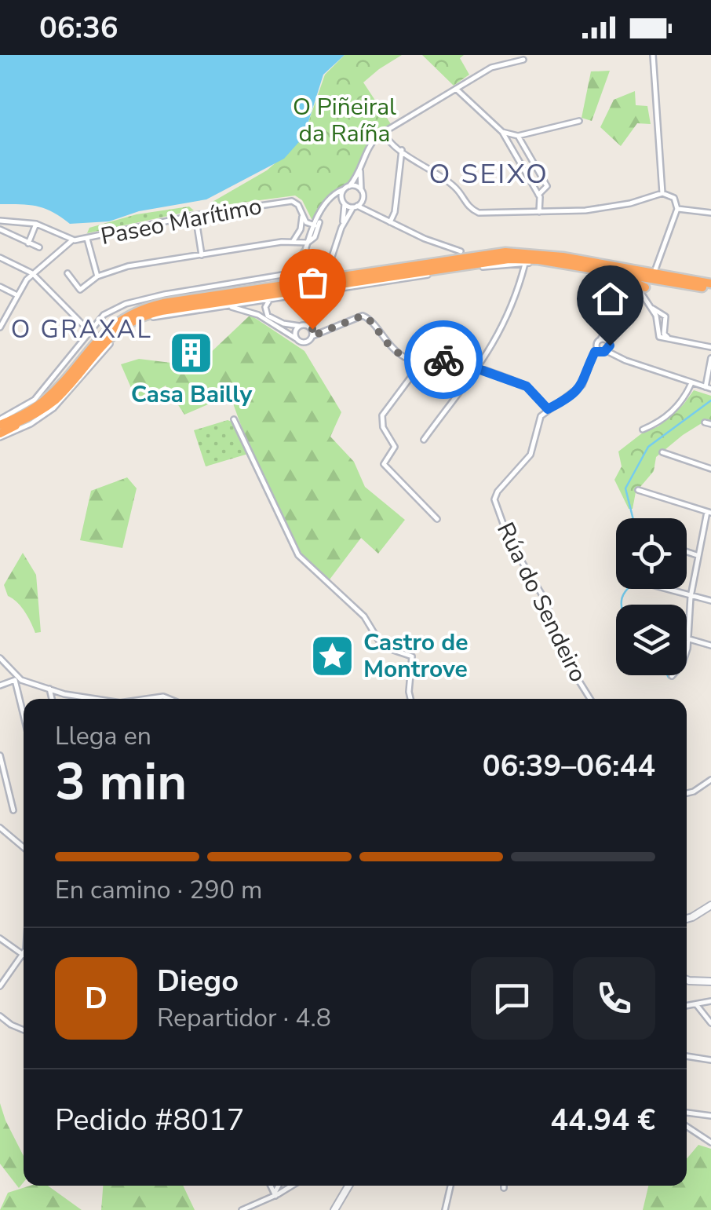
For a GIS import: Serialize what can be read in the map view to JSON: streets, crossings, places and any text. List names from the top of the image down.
{
  "streets": {
    "street": ["Paseo Marítimo", "Rúa do Sendeiro"]
  },
  "districts": ["O SEIXO", "O GRAXAL"],
  "parks": ["O Piñeiral da Raíña"],
  "places": {
    "building": ["Casa Bailly"],
    "place": ["Castro de Montrove"]
  },
  "page": {
    "status": "06:36",
    "heading": ["3 min", "Llega en", "06:39–06:44"],
    "panel": [
      "Diego",
      "Repartidor · 4.8",
      "Pedido #8017",
      "44.94 €"
    ],
    "bar": "En camino · 290 m",
    "round": "D"
  }
}
